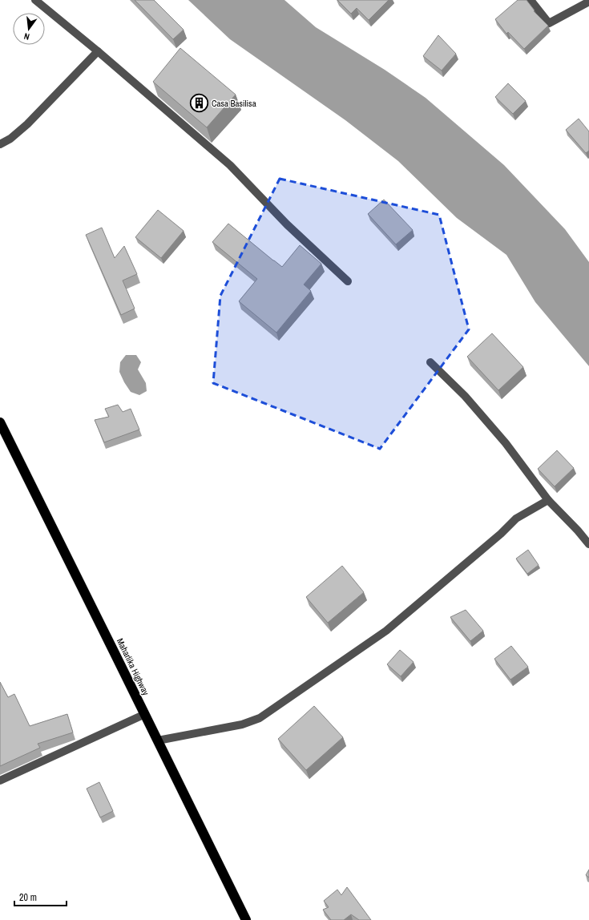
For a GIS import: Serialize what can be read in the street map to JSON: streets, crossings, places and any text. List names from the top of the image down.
{
  "streets": {
    "highway": ["Maharlika Highway"]
  },
  "places": {
    "building": ["Casa Basilisa"]
  },
  "scale_bar": "20 m",
  "north": "bottom"
}
